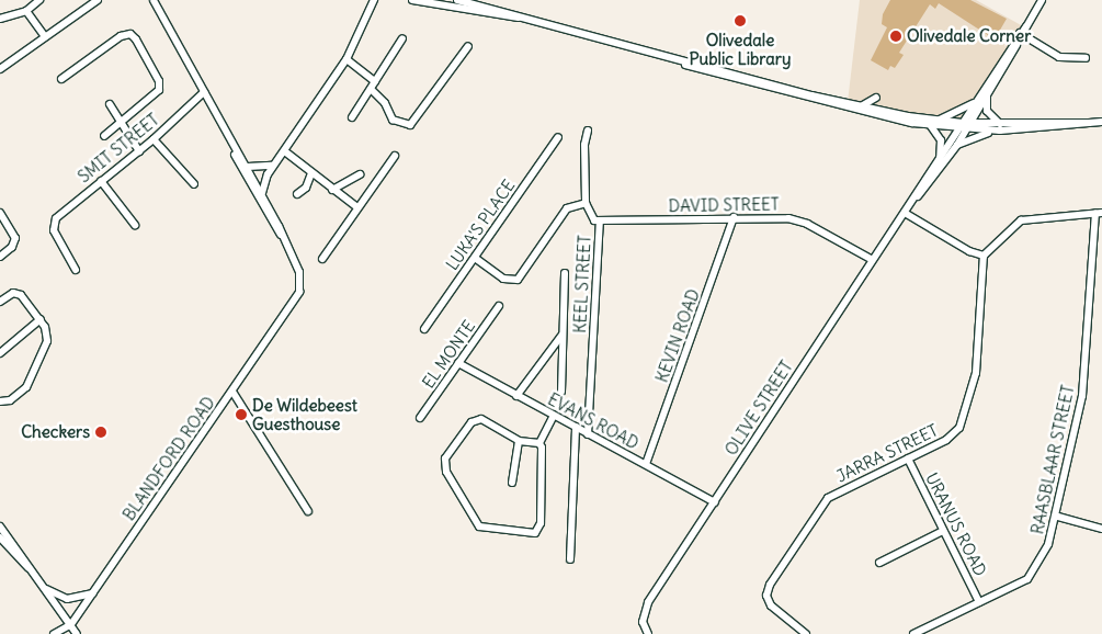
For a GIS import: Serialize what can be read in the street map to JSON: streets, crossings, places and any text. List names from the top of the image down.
{
  "streets": {
    "street": [
      "SMIT STREET",
      "DAVID STREET",
      "LUKA'S PLACE",
      "KEEL STREET",
      "KEVIN ROAD",
      "EL MONTE",
      "OLIVE STREET",
      "EVANS ROAD",
      "JARRA STREET",
      "BLANDFORD ROAD",
      "RAASBLAAR STREET",
      "URANUS ROAD"
    ]
  },
  "crossings": [
    ["DAVID STREET", "KEEL STREET"],
    ["DAVID STREET", "KEVIN ROAD"],
    ["DAVID STREET", "OLIVE STREET"],
    ["KEEL STREET", "EVANS ROAD"],
    ["KEVIN ROAD", "EVANS ROAD"],
    ["EL MONTE", "EVANS ROAD"],
    ["OLIVE STREET", "EVANS ROAD"],
    ["JARRA STREET", "URANUS ROAD"],
    ["RAASBLAAR STREET", "URANUS ROAD"]
  ],
  "places": [
    "Olivedale Public Library",
    "Olivedale Corner",
    "De Wildebeest Guesthouse",
    "Checkers"
  ]
}
